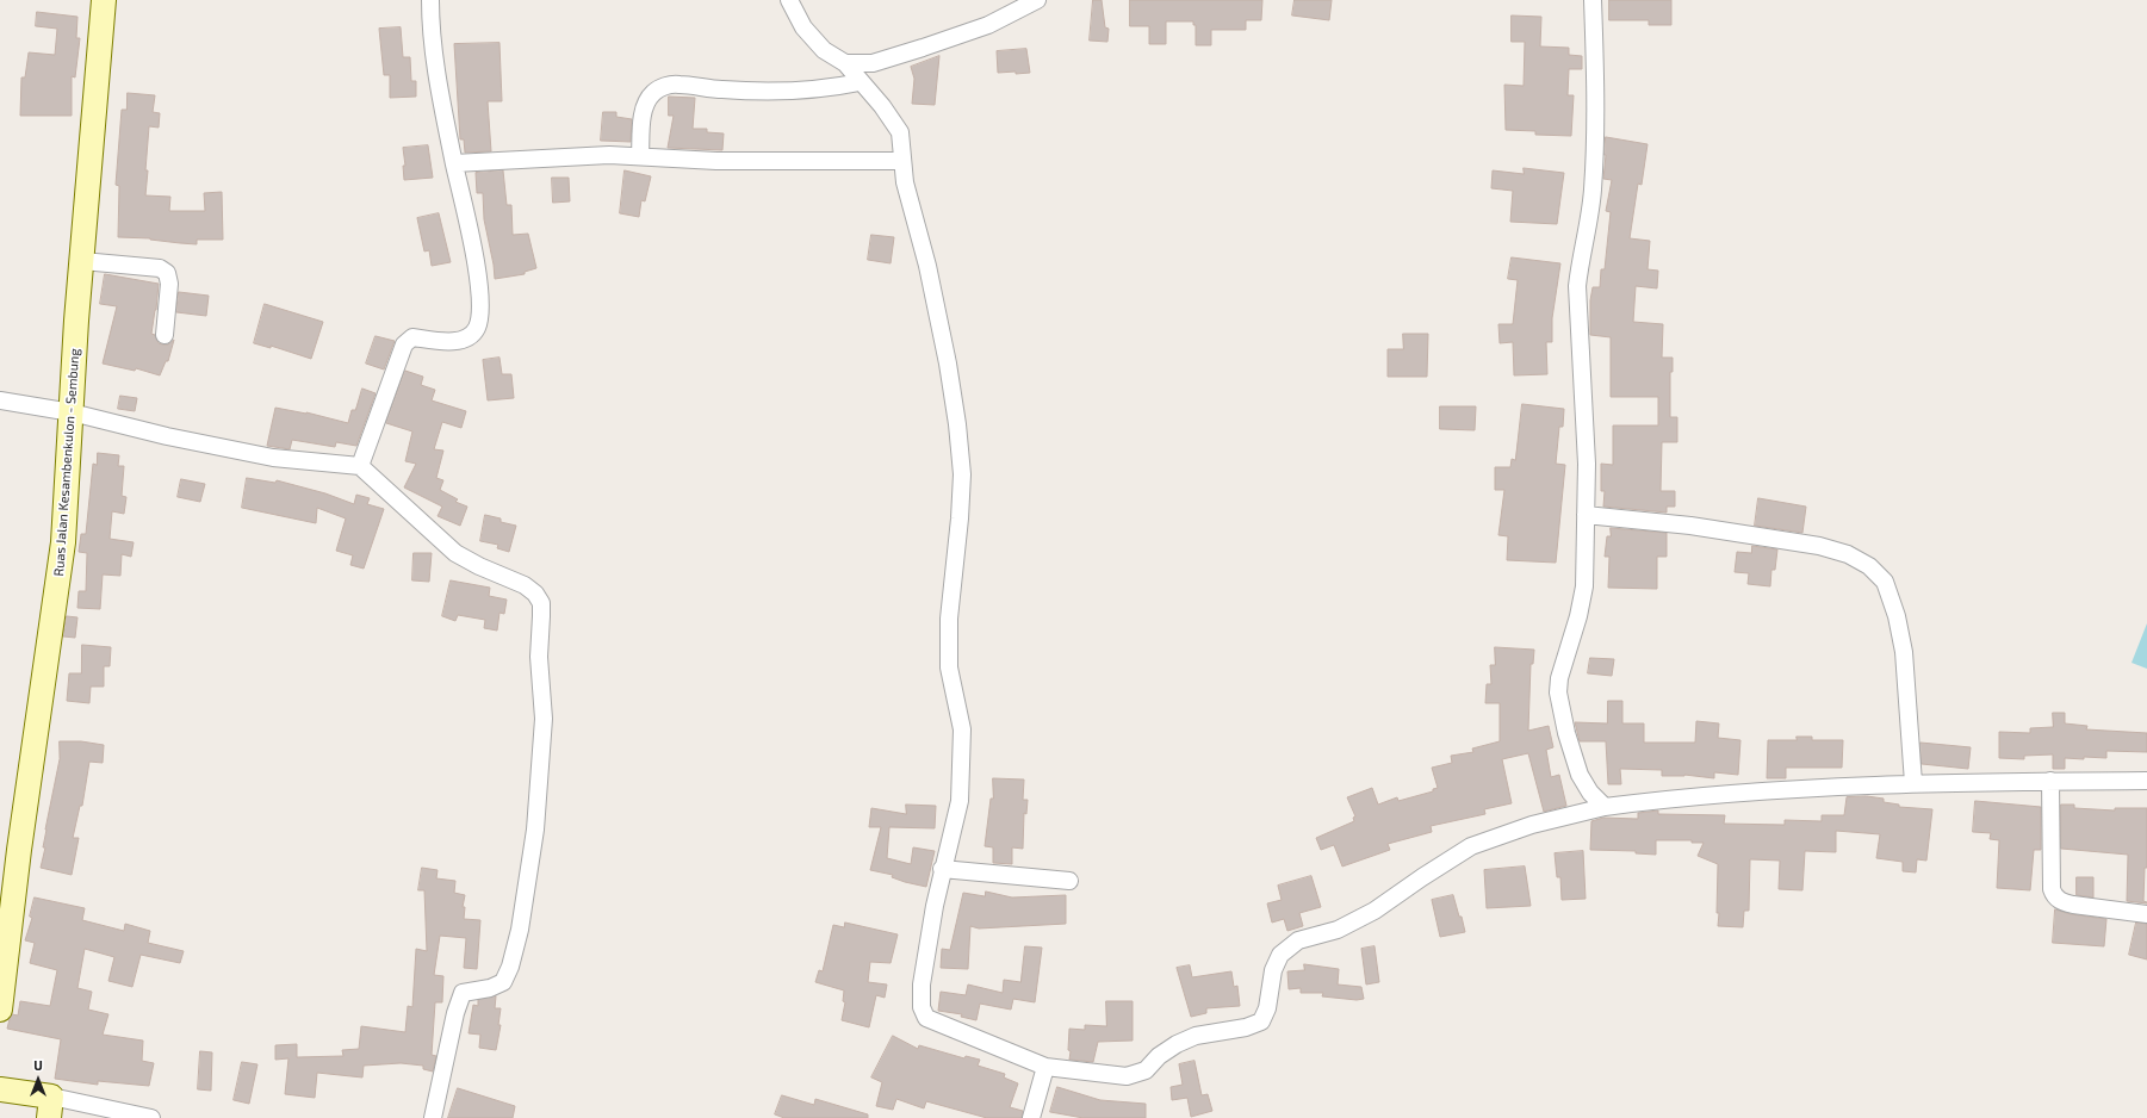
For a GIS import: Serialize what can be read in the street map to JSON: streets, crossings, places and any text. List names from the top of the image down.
{
  "streets": {
    "main road": ["Ruas Jalan Kesambenkulon - Sembung"]
  },
  "north": "top"
}
